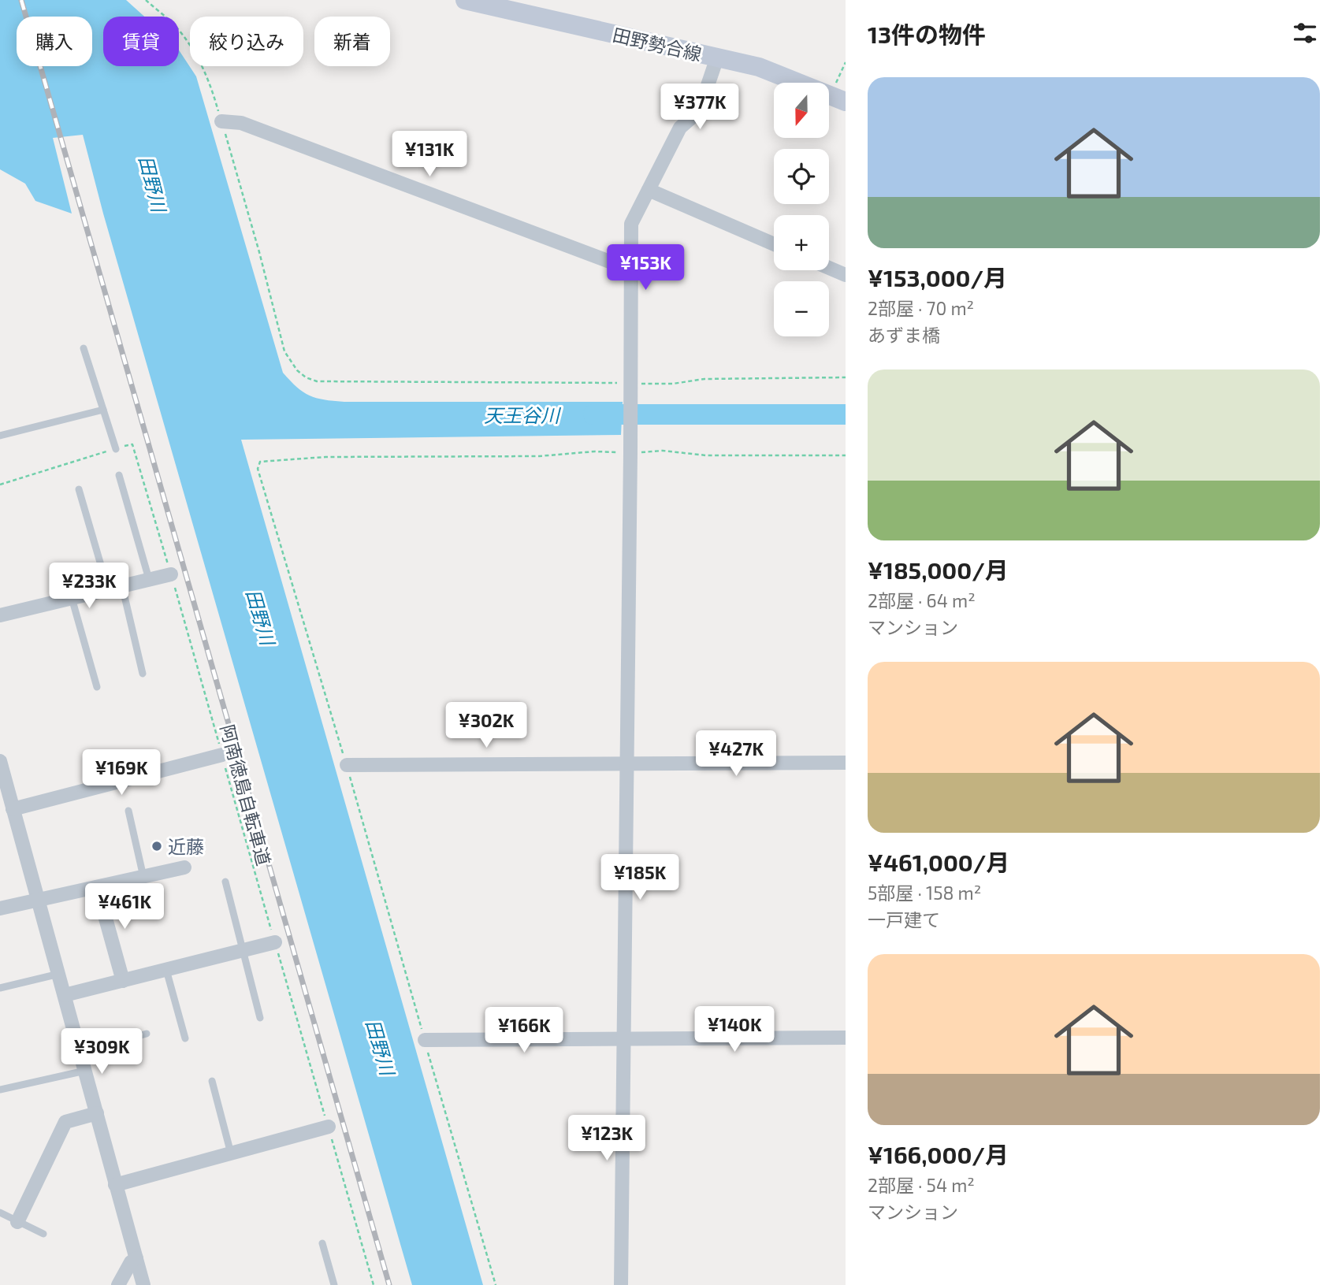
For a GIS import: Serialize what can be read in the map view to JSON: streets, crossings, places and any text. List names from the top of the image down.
{
  "streets": {
    "main road": ["田野勢合線"],
    "path": ["阿南徳島自転車道"]
  },
  "water": ["田野川", "天王谷川"],
  "places": ["近藤"],
  "north": "bottom",
  "page": {
    "heading": "13件の物件",
    "chip": [
      "購入",
      "賃貸",
      "絞り込み",
      "新着"
    ],
    "list": [
      {
        "name": "¥153,000/月",
        "note": "2部屋 · 70 m² · あずま橋"
      },
      {
        "name": "¥185,000/月",
        "note": "2部屋 · 64 m² · マンション"
      },
      {
        "name": "¥461,000/月",
        "note": "5部屋 · 158 m² · 一戸建て"
      },
      {
        "name": "¥166,000/月",
        "note": "2部屋 · 54 m² · マンション"
      }
    ],
    "map_buttons": ["+", "−"],
    "price": [
      "¥377K",
      "¥131K",
      "¥153K",
      "¥233K",
      "¥302K",
      "¥427K",
      "¥169K",
      "¥185K",
      "¥461K",
      "¥140K",
      "¥166K",
      "¥309K",
      "¥123K"
    ]
  }
}
